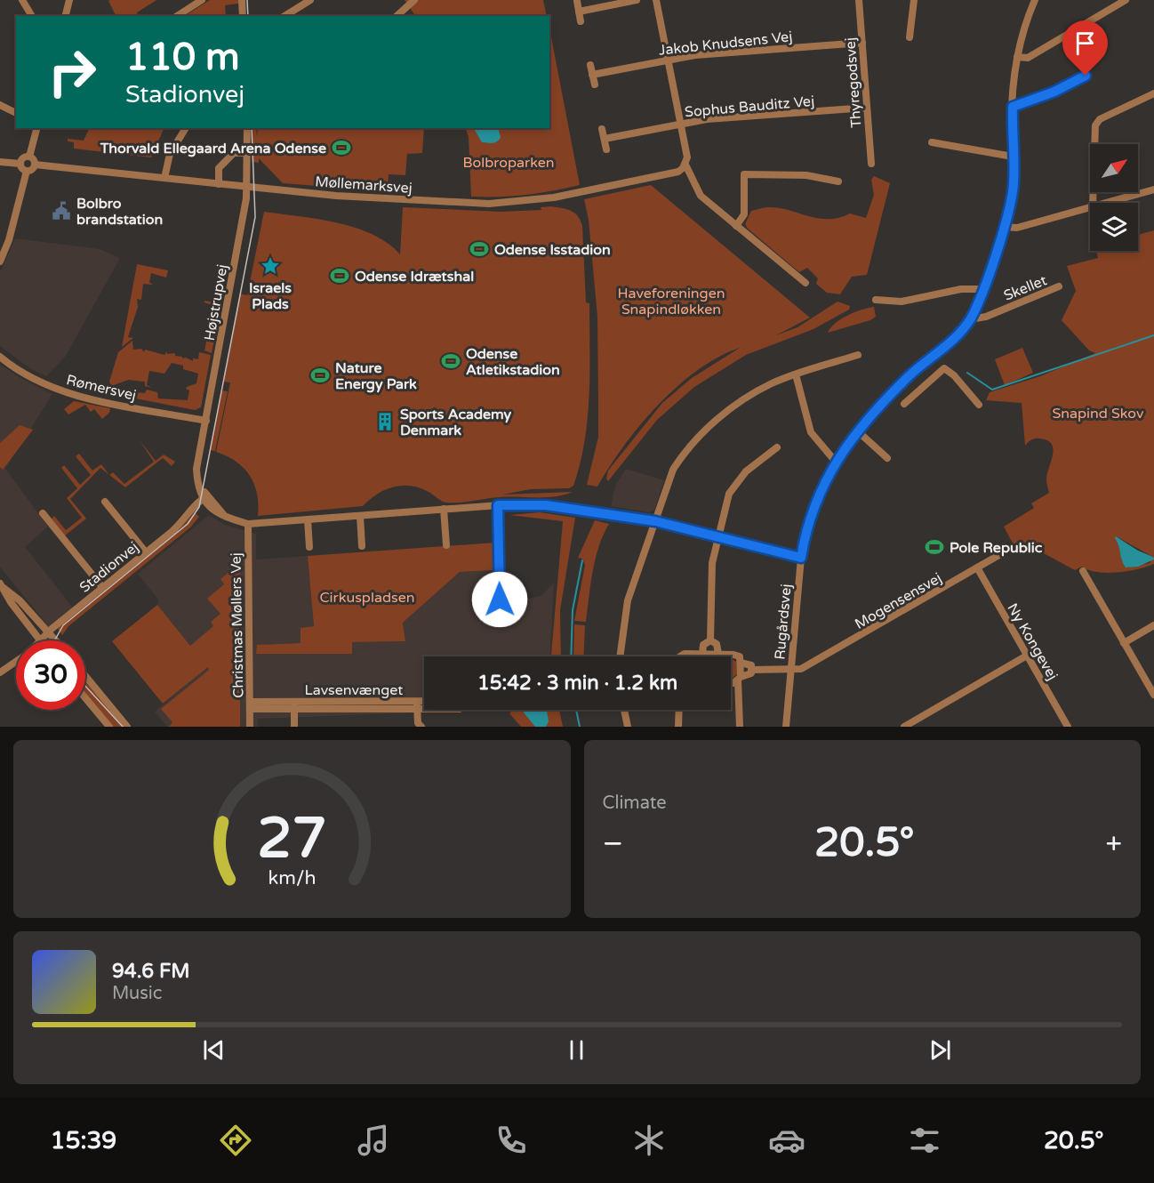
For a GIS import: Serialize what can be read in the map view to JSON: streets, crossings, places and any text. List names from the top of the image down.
{
  "streets": {
    "street": [
      "Jakob Knudsens Vej",
      "Thyregodsvej",
      "Sophus Bauditz Vej",
      "Møllemarksvej",
      "Skellet",
      "Højstrupvej",
      "Rømersvej",
      "Stadionvej",
      "Mogensensvej",
      "Rugårdsvej",
      "Christmas Møllers Vej",
      "Ny Kongevej",
      "Lavsenvænget"
    ]
  },
  "crossings": [
    ["Jakob Knudsens Vej", "Thyregodsvej"],
    ["Thyregodsvej", "Sophus Bauditz Vej"],
    ["Møllemarksvej", "Højstrupvej"],
    ["Skellet", "Rugårdsvej"],
    ["Højstrupvej", "Rømersvej"],
    ["Højstrupvej", "Stadionvej"],
    ["Mogensensvej", "Rugårdsvej"],
    ["Mogensensvej", "Ny Kongevej"],
    ["Christmas Møllers Vej", "Lavsenvænget"]
  ],
  "parks": [
    "Bolbroparken",
    "Haveforeningen Snapindløkken",
    "Snapind Skov",
    "Cirkuspladsen"
  ],
  "places": {
    "sports": [
      "Thorvald Ellegaard Arena Odense",
      "Odense Isstadion",
      "Odense Idrætshal",
      "Odense Atletikstadion",
      "Nature Energy Park",
      "Pole Republic"
    ],
    "public building": ["Bolbro brandstation"],
    "place": ["Israels Plads"],
    "building": ["Sports Academy Denmark"]
  },
  "north": "top right",
  "page": {
    "turn": ["110 m", "Stadionvej"],
    "limit": "30",
    "trip": "15:42 · 3 min · 1.2 km",
    "tile": "Climate",
    "heat": ["−", "20.5°", "+"],
    "song": ["94.6 FM", "Music"],
    "tabs": ["15:39", "20.5°"],
    "gauge": ["27", "km/h"]
  }
}
